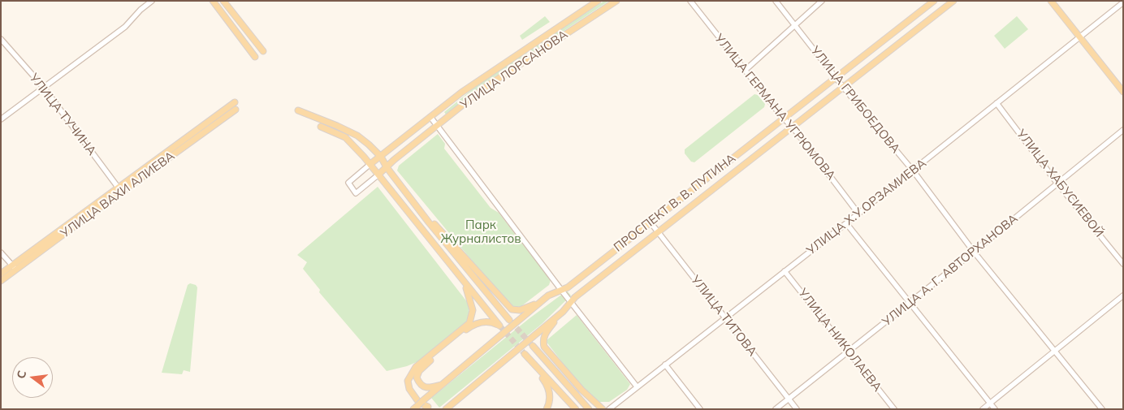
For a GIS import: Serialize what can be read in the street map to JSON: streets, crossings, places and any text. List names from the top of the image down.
{
  "streets": {
    "main road": ["УЛИЦА ЛОРСАНОВА", "УЛИЦА ВАХИ АЛИЕВА", "ПРОСПЕКТ В. В. ПУТИНА"],
    "street": [
      "УЛИЦА ГРИБОЕДОВА",
      "УЛИЦА ГЕРМАНА УГРЮМОВА",
      "УЛИЦА ТУЧИНА",
      "УЛИЦА ХАБУСИЕВОЙ",
      "УЛИЦА Х.У.ОРЗАМИЕВА",
      "УЛИЦА А. Г. АВТОРХАНОВА",
      "УЛИЦА ТИТОВА",
      "УЛИЦА НИКОЛАЕВА"
    ]
  },
  "crossings": [
    ["УЛИЦА ГРИБОЕДОВА", "ПРОСПЕКТ В. В. ПУТИНА"],
    ["УЛИЦА ГРИБОЕДОВА", "УЛИЦА Х.У.ОРЗАМИЕВА"],
    ["УЛИЦА ГРИБОЕДОВА", "УЛИЦА А. Г. АВТОРХАНОВА"],
    ["УЛИЦА ГЕРМАНА УГРЮМОВА", "ПРОСПЕКТ В. В. ПУТИНА"],
    ["УЛИЦА ГЕРМАНА УГРЮМОВА", "УЛИЦА Х.У.ОРЗАМИЕВА"],
    ["УЛИЦА ТУЧИНА", "УЛИЦА ВАХИ АЛИЕВА"],
    ["УЛИЦА ХАБУСИЕВОЙ", "УЛИЦА Х.У.ОРЗАМИЕВА"],
    ["УЛИЦА ХАБУСИЕВОЙ", "УЛИЦА А. Г. АВТОРХАНОВА"],
    ["ПРОСПЕКТ В. В. ПУТИНА", "УЛИЦА ТИТОВА"],
    ["УЛИЦА Х.У.ОРЗАМИЕВА", "УЛИЦА ТИТОВА"],
    ["УЛИЦА Х.У.ОРЗАМИЕВА", "УЛИЦА НИКОЛАЕВА"],
    ["УЛИЦА А. Г. АВТОРХАНОВА", "УЛИЦА ТИТОВА"],
    ["УЛИЦА А. Г. АВТОРХАНОВА", "УЛИЦА НИКОЛАЕВА"]
  ],
  "parks": ["Парк Журналистов"],
  "north": "left"
}
